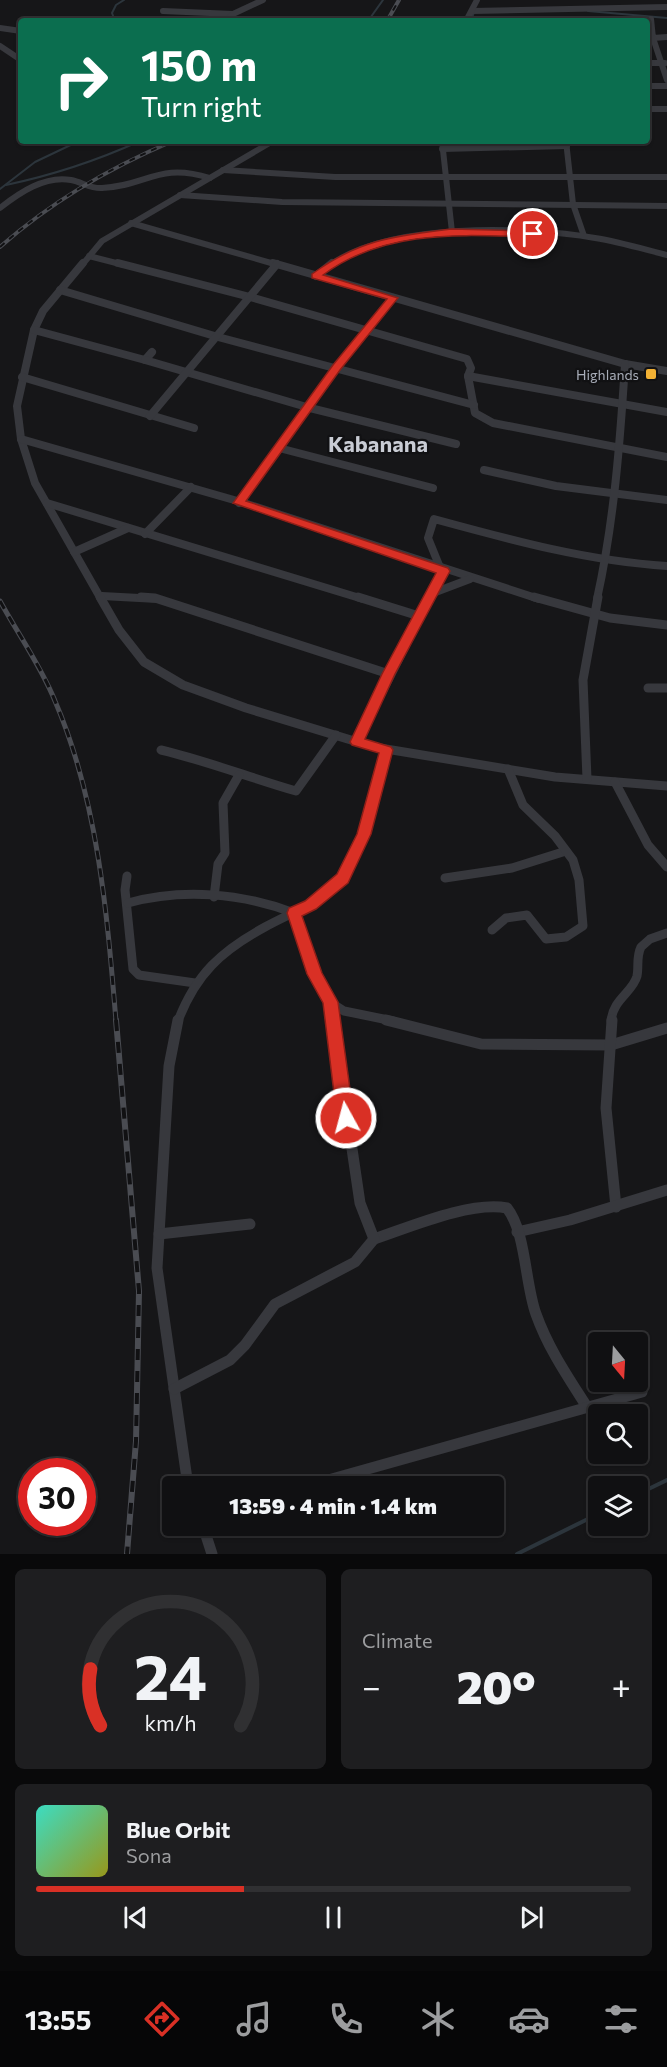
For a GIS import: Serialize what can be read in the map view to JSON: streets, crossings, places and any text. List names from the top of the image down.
{
  "districts": ["Kabanana"],
  "places": {
    "transit": ["Highlands"]
  },
  "north": "bottom",
  "page": {
    "turn": ["150 m", "Turn right"],
    "limit": "30",
    "trip": "13:59 · 4 min · 1.4 km",
    "tile": "Climate",
    "heat": ["−", "20°", "+"],
    "song": ["Blue Orbit", "Sona"],
    "tabs": "13:55",
    "gauge": ["24", "km/h"]
  }
}
